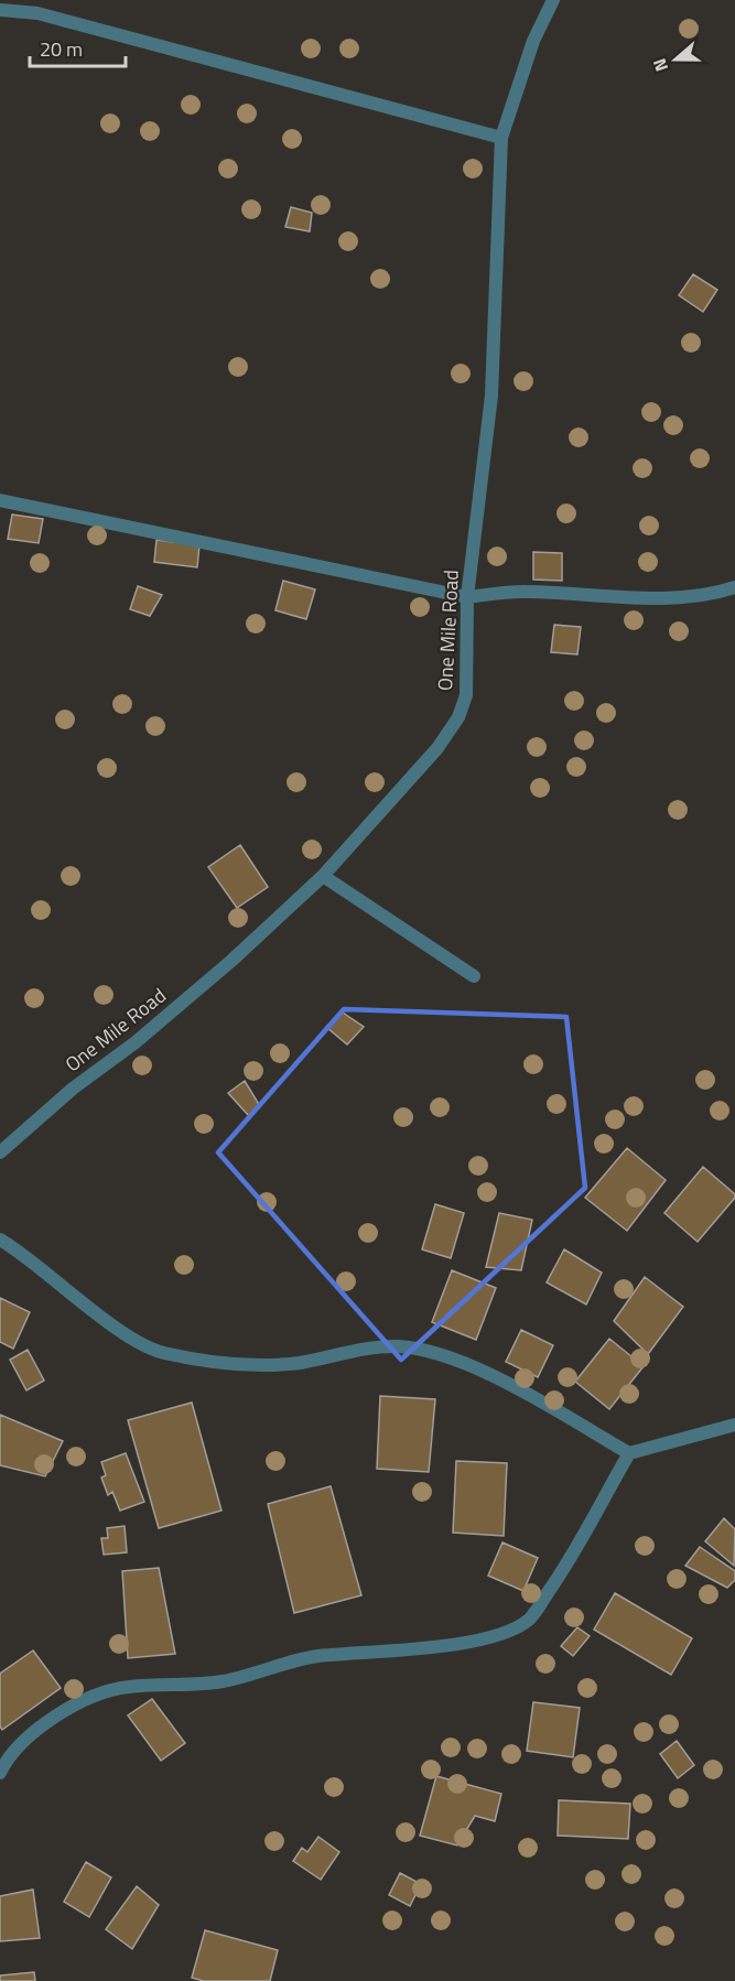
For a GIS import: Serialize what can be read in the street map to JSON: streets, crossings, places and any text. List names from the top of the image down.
{
  "streets": {
    "street": ["One Mile Road"]
  },
  "scale_bar": "20 m",
  "north": "left"
}
